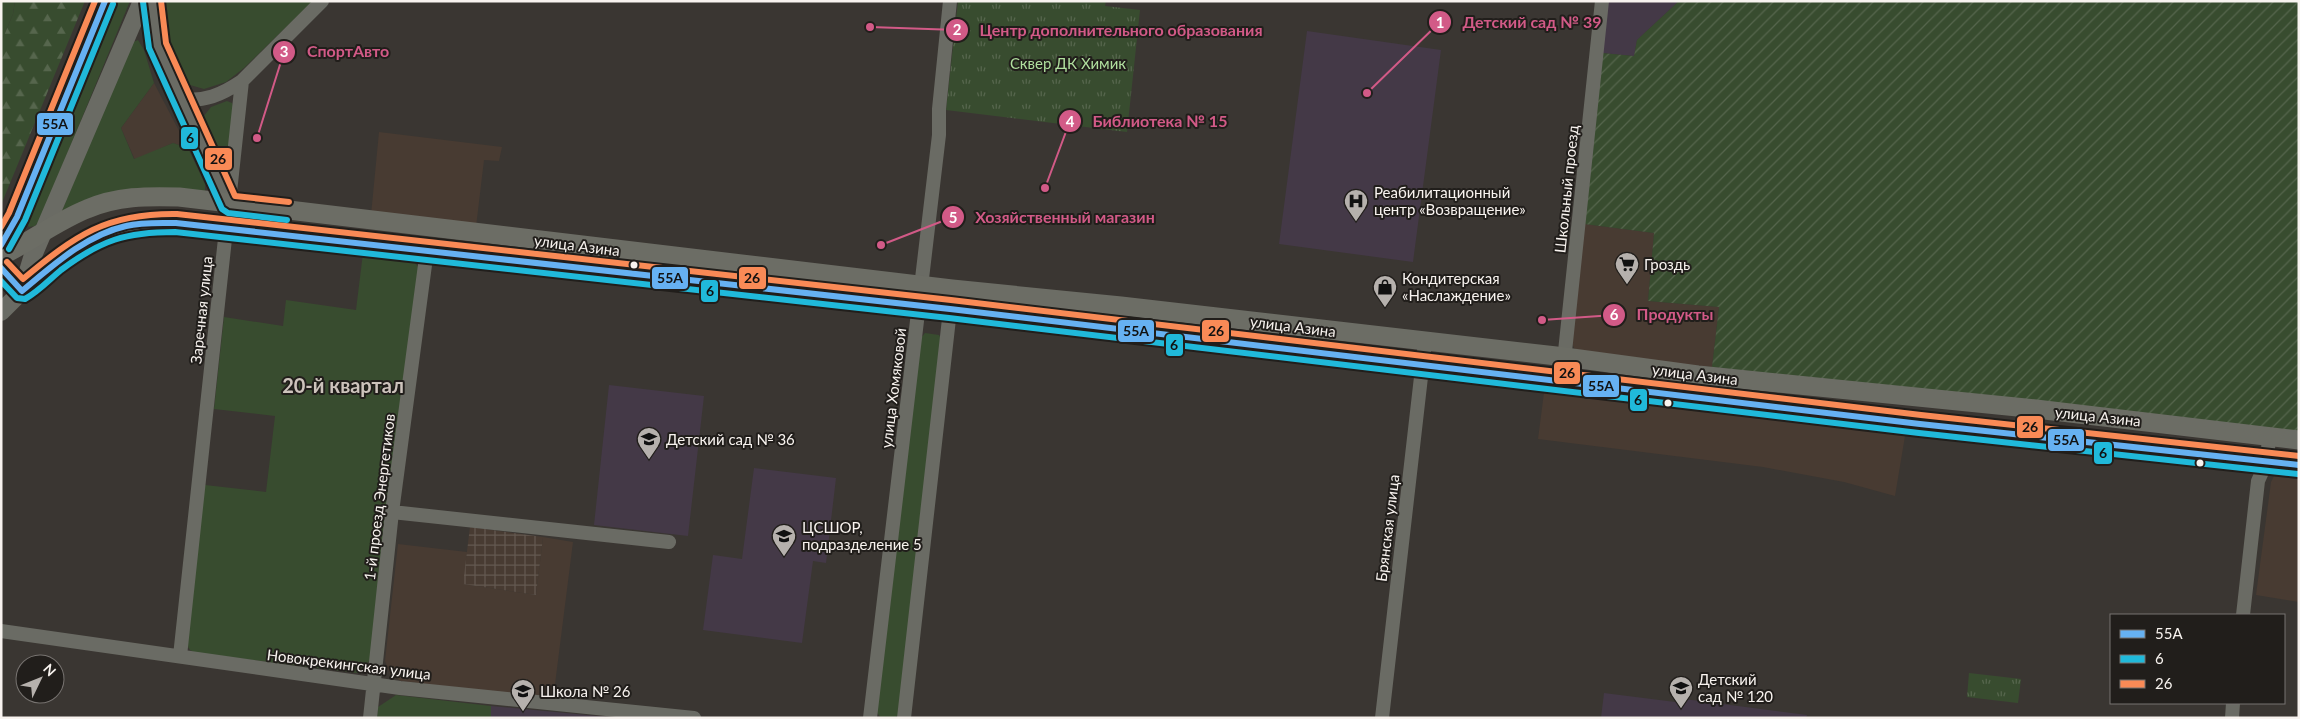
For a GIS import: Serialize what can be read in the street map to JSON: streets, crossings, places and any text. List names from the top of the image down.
{
  "streets": {
    "main road": ["улица Азина"],
    "street": [
      "Школьный проезд",
      "Заречная улица",
      "улица Хомяковой",
      "1-й проезд Энергетиков",
      "Брянская улица",
      "Новокрекингская улица"
    ]
  },
  "crossings": [
    ["Школьный проезд", "улица Азина"],
    ["улица Азина", "Заречная улица"],
    ["улица Азина", "улица Хомяковой"],
    ["улица Азина", "1-й проезд Энергетиков"],
    ["улица Азина", "Брянская улица"],
    ["Заречная улица", "Новокрекингская улица"],
    ["1-й проезд Энергетиков", "Новокрекингская улица"]
  ],
  "districts": ["20-й квартал"],
  "parks": ["Сквер ДК Химик"],
  "places": {
    "other": [
      "Центр дополнительного образования",
      "Детский сад № 39",
      "СпортАвто",
      "Библиотека № 15",
      "Хозяйственный магазин",
      "Продукты"
    ],
    "hospital": ["Реабилитационный центр «Возвращение»"],
    "supermarket": ["Гроздь"],
    "shop": ["Кондитерская «Наслаждение»"],
    "school or university": [
      "Детский сад № 36",
      "ЦСШОР, подразделение 5",
      "Детский сад № 120",
      "Школа № 26"
    ]
  },
  "lines": ["transit line 55А", "transit line 26", "transit line 6"],
  "legend": ["55А", "6", "26"],
  "north": "top right"
}
